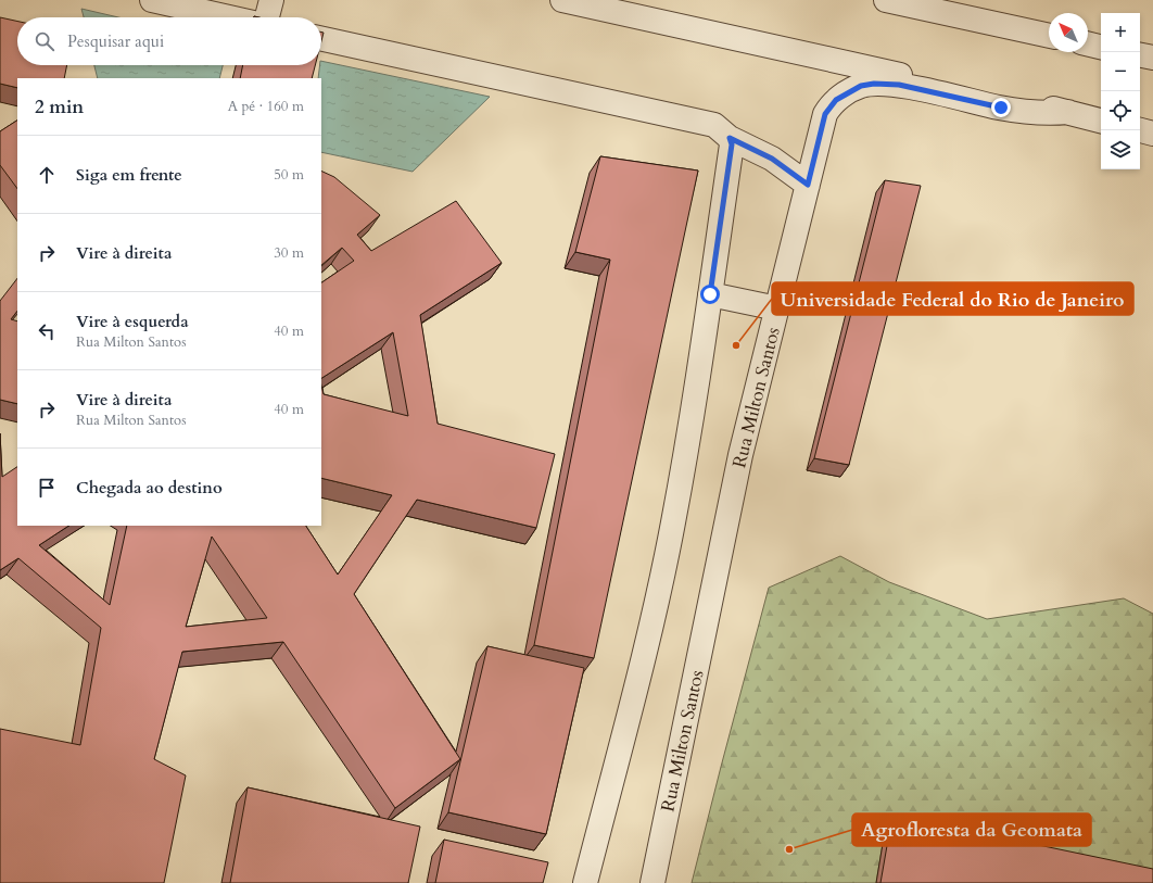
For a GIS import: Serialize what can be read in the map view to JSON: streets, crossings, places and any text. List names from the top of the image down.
{
  "streets": {
    "street": ["Rua Milton Santos"]
  },
  "places": ["Universidade Federal do Rio de Janeiro", "Agrofloresta da Geomata"],
  "north": "top left",
  "page": {
    "map_buttons": ["+", "−"],
    "search": "Pesquisar aqui",
    "heading": ["2 min", "A pé · 160 m"],
    "list": [
      ["Siga em frente", "50 m"],
      ["Vire à direita", "30 m"],
      ["Vire à esquerda", "Rua Milton Santos", "40 m"],
      ["Vire à direita", "Rua Milton Santos", "40 m"],
      "Chegada ao destino"
    ]
  }
}
